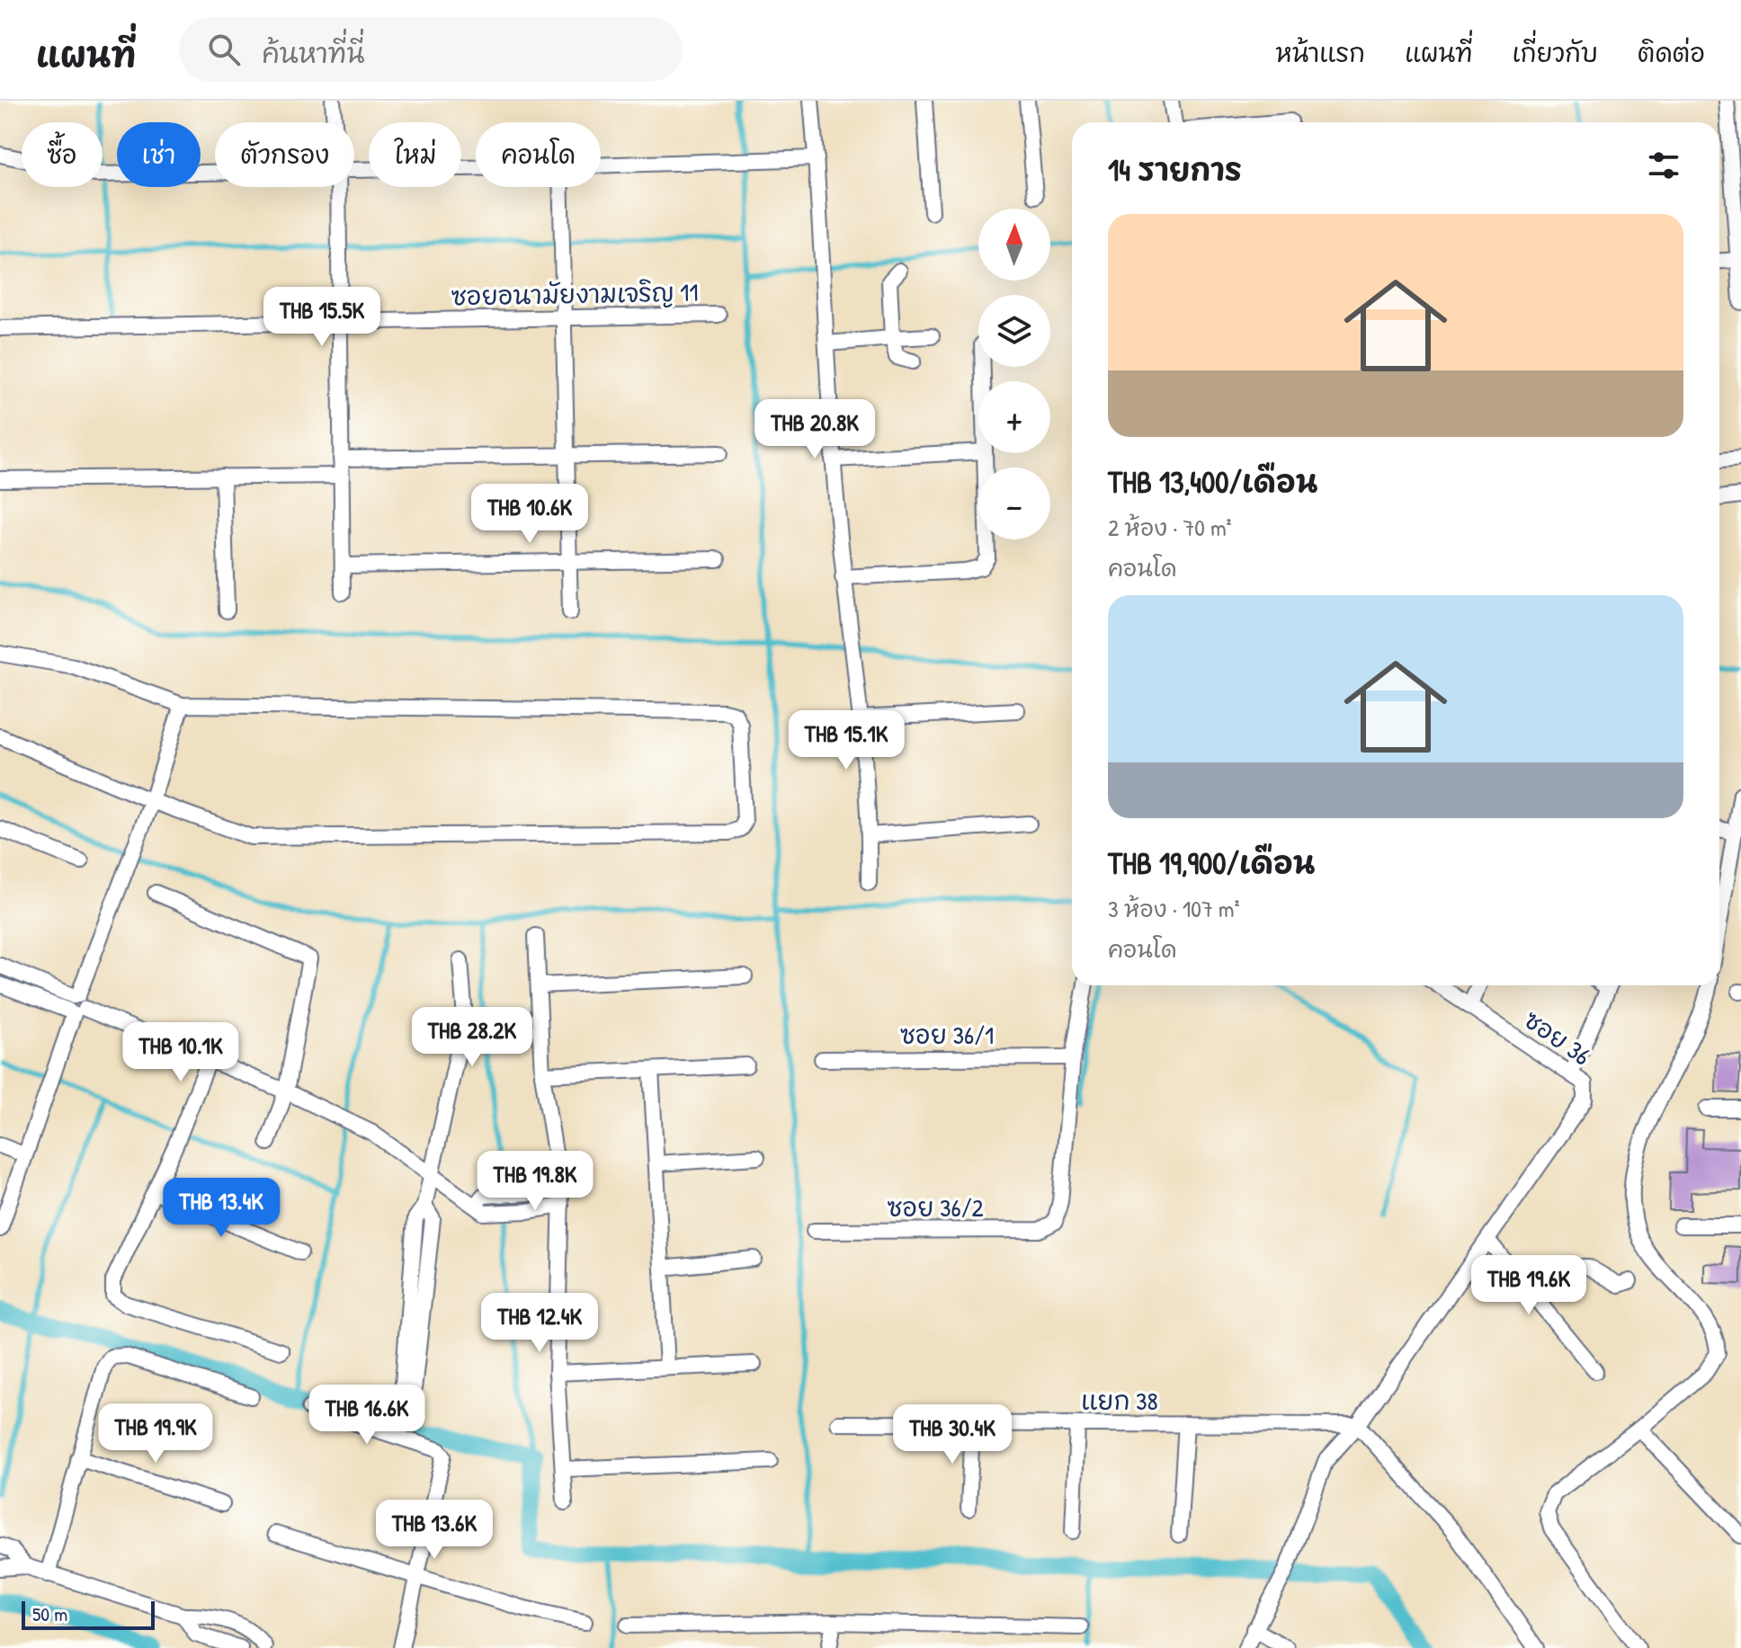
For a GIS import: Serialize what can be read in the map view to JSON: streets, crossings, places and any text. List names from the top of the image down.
{
  "streets": {
    "street": [
      "ซอยอนามัยงามเจริญ 11",
      "ซอย 36/1",
      "ซอย 36",
      "ซอย 36/2",
      "แยก 38"
    ]
  },
  "crossings": [
    ["ซอย 36/1", "ซอย 36/2"]
  ],
  "scale_bar": "50 m",
  "north": "top",
  "page": {
    "header": "แผนที่",
    "search": "ค้นหาที่นี่",
    "nav": [
      "หน้าแรก",
      "แผนที่",
      "เกี่ยวกับ",
      "ติดต่อ"
    ],
    "chip": [
      "ซื้อ",
      "เช่า",
      "ตัวกรอง",
      "ใหม่",
      "คอนโด"
    ],
    "heading": "14 รายการ",
    "map_buttons": ["+", "−"],
    "list": [
      {
        "name": "THB 13,400/เดือน",
        "note": "2 ห้อง · 70 m² · คอนโด"
      },
      {
        "name": "THB 19,900/เดือน",
        "note": "3 ห้อง · 107 m² · คอนโด"
      }
    ],
    "price": [
      "THB 15.5K",
      "THB 20.8K",
      "THB 10.6K",
      "THB 15.1K",
      "THB 28.2K",
      "THB 10.1K",
      "THB 19.8K",
      "THB 13.4K",
      "THB 19.6K",
      "THB 12.4K",
      "THB 16.6K",
      "THB 19.9K",
      "THB 30.4K",
      "THB 13.6K"
    ],
    "scale": "50 m"
  }
}
